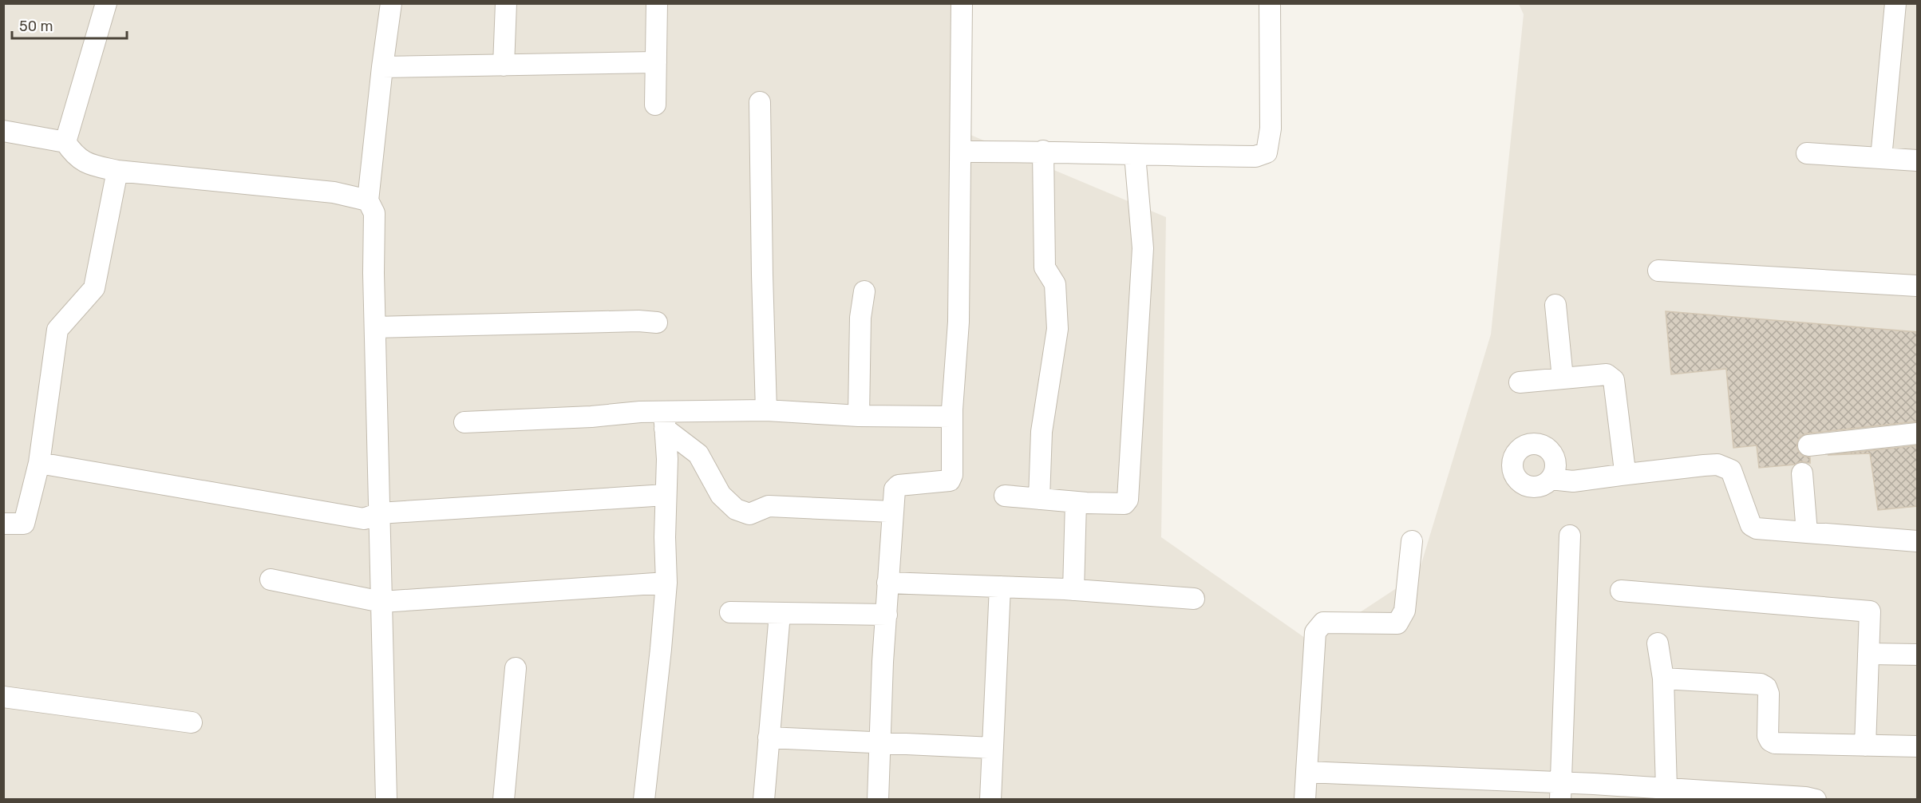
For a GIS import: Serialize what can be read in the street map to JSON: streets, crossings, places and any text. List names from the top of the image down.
{
  "scale_bar": "50 m"
}
